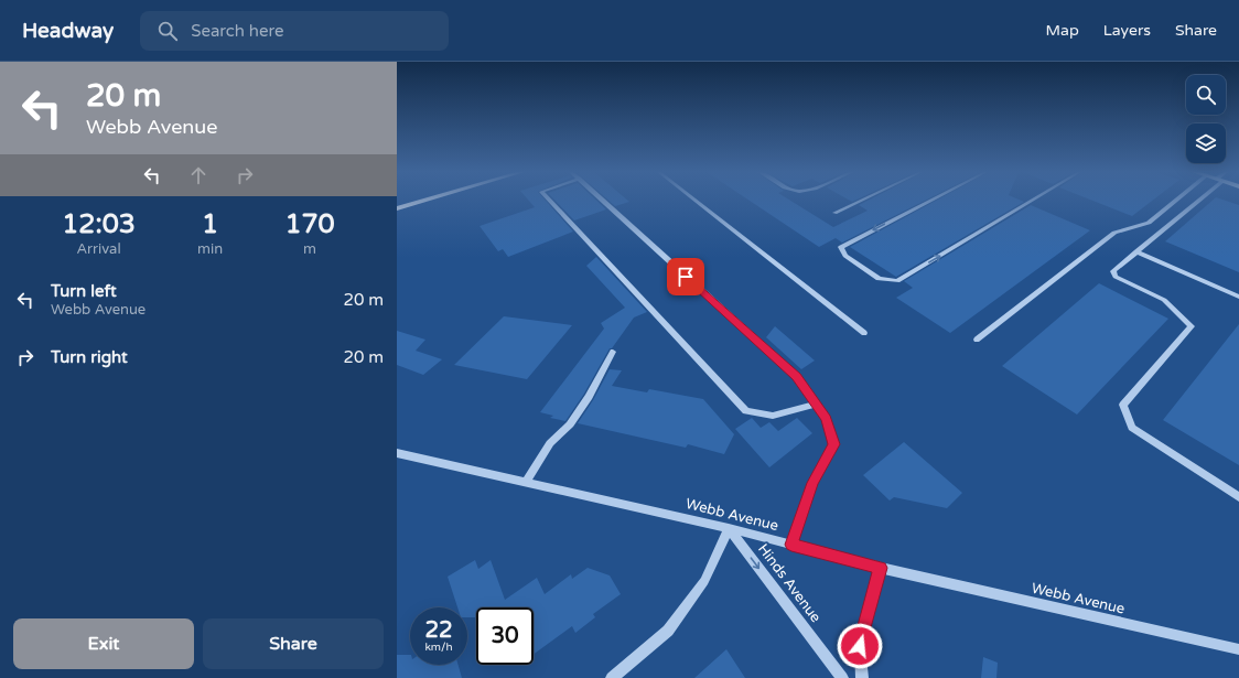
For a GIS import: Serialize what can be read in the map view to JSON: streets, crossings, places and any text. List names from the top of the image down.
{
  "streets": {
    "street": ["Webb Avenue", "Hinds Avenue"]
  },
  "crossings": [
    ["Webb Avenue", "Hinds Avenue"]
  ],
  "one_way": ["Hinds Avenue"],
  "page": {
    "header": "Headway",
    "search": "Search here",
    "nav": ["Map", "Layers", "Share"],
    "turn": ["20 m", "Webb Avenue"],
    "eta": [
      "12:03",
      "Arrival",
      "1",
      "min",
      "170",
      "m"
    ],
    "list": [
      {
        "name": "Turn left",
        "note": "Webb Avenue",
        "value": "20 m"
      },
      {
        "name": "Turn right",
        "value": "20 m"
      }
    ],
    "speed": "22 km/h",
    "limit": "30",
    "buttons": ["Exit", "Share"]
  }
}
